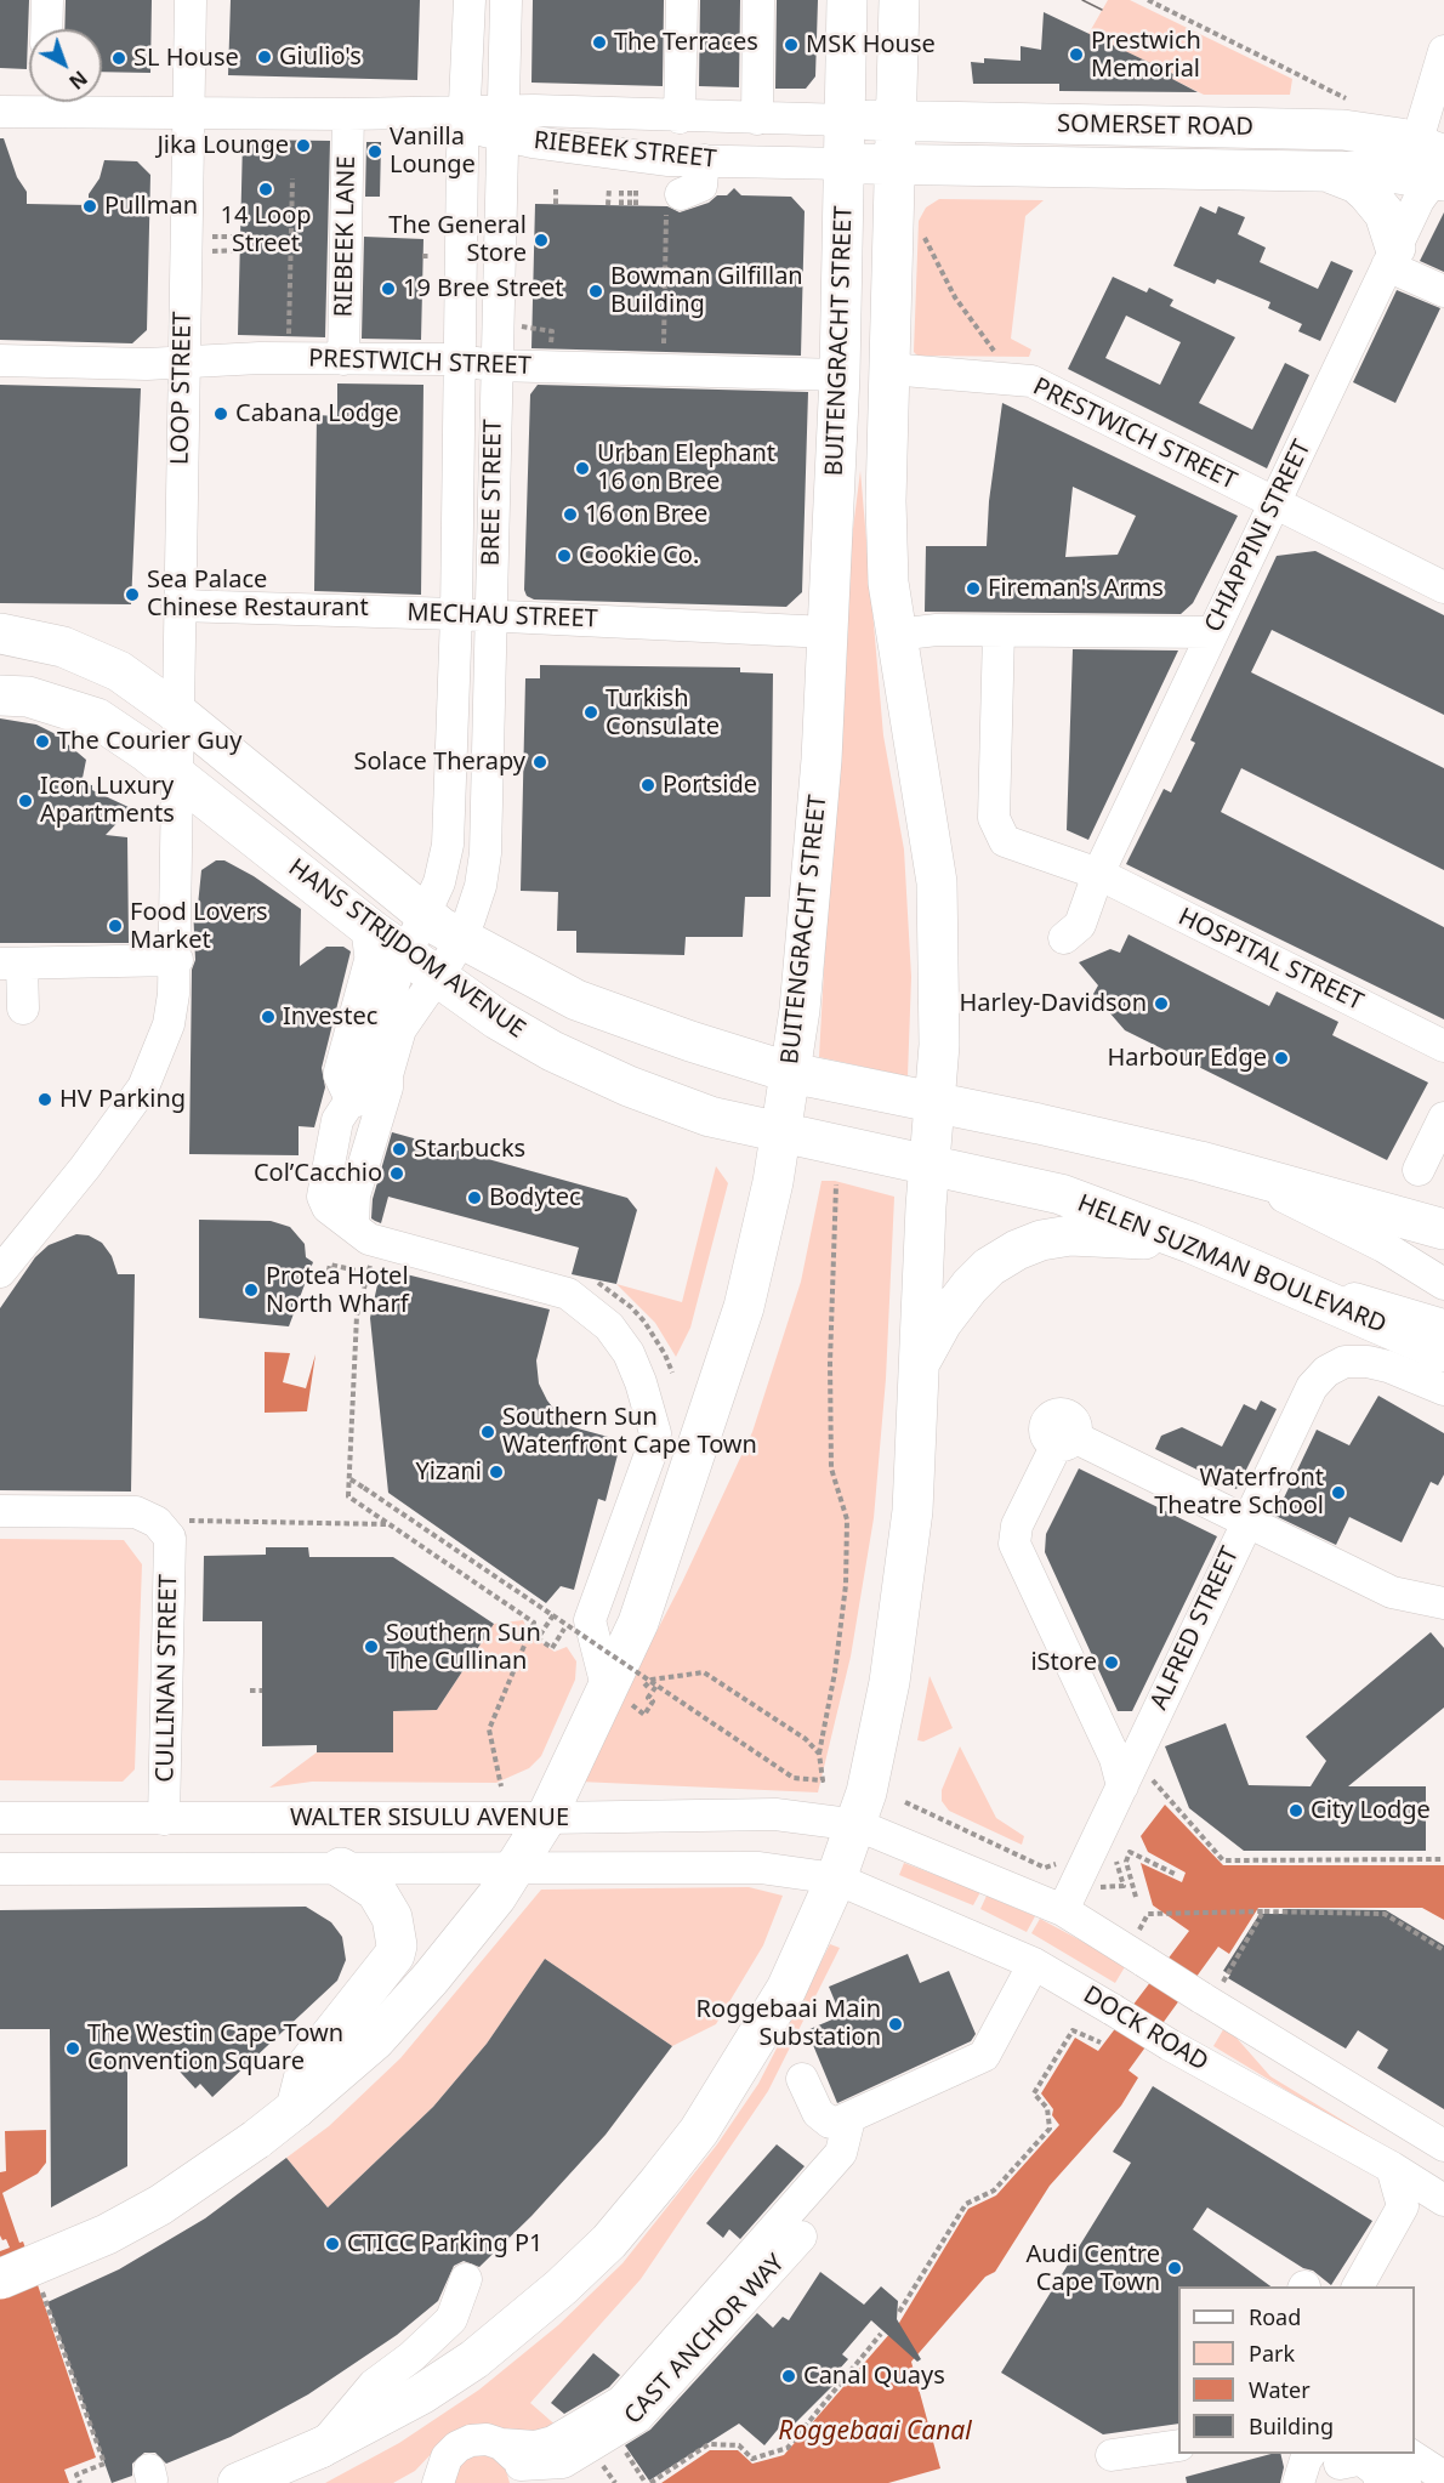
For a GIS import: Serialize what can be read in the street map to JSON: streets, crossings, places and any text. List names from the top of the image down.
{
  "streets": {
    "main road": [
      "SOMERSET ROAD",
      "RIEBEEK STREET",
      "BUITENGRACHT STREET",
      "HANS STRIJDOM AVENUE",
      "HELEN SUZMAN BOULEVARD"
    ],
    "street": [
      "RIEBEEK LANE",
      "PRESTWICH STREET",
      "LOOP STREET",
      "BREE STREET",
      "CHIAPPINI STREET",
      "MECHAU STREET",
      "HOSPITAL STREET",
      "ALFRED STREET",
      "CULLINAN STREET",
      "WALTER SISULU AVENUE",
      "DOCK ROAD",
      "CAST ANCHOR WAY"
    ]
  },
  "crossings": [
    ["SOMERSET ROAD", "RIEBEEK STREET"],
    ["SOMERSET ROAD", "BUITENGRACHT STREET"],
    ["SOMERSET ROAD", "CHIAPPINI STREET"],
    ["RIEBEEK STREET", "RIEBEEK LANE"],
    ["RIEBEEK STREET", "BUITENGRACHT STREET"],
    ["RIEBEEK STREET", "LOOP STREET"],
    ["RIEBEEK STREET", "BREE STREET"],
    ["RIEBEEK LANE", "PRESTWICH STREET"],
    ["BUITENGRACHT STREET", "PRESTWICH STREET"],
    ["BUITENGRACHT STREET", "MECHAU STREET"],
    ["BUITENGRACHT STREET", "HANS STRIJDOM AVENUE"],
    ["BUITENGRACHT STREET", "HELEN SUZMAN BOULEVARD"],
    ["BUITENGRACHT STREET", "WALTER SISULU AVENUE"],
    ["BUITENGRACHT STREET", "DOCK ROAD"],
    ["PRESTWICH STREET", "LOOP STREET"],
    ["PRESTWICH STREET", "BREE STREET"],
    ["PRESTWICH STREET", "CHIAPPINI STREET"],
    ["LOOP STREET", "MECHAU STREET"],
    ["LOOP STREET", "HANS STRIJDOM AVENUE"],
    ["BREE STREET", "MECHAU STREET"],
    ["BREE STREET", "HANS STRIJDOM AVENUE"],
    ["CHIAPPINI STREET", "HOSPITAL STREET"],
    ["HANS STRIJDOM AVENUE", "HELEN SUZMAN BOULEVARD"],
    ["CULLINAN STREET", "WALTER SISULU AVENUE"],
    ["WALTER SISULU AVENUE", "DOCK ROAD"]
  ],
  "water": ["Roggebaai Canal"],
  "places": [
    "The Terraces",
    "MSK House",
    "Prestwich Memorial",
    "Giulio's",
    "SL House",
    "Jika Lounge",
    "Vanilla Lounge",
    "14 Loop Street",
    "Pullman",
    "The General Store",
    "19 Bree Street",
    "Bowman Gilfillan Building",
    "Cabana Lodge",
    "Urban Elephant 16 on Bree",
    "16 on Bree",
    "Cookie Co.",
    "Fireman's Arms",
    "Sea Palace Chinese Restaurant",
    "Turkish Consulate",
    "The Courier Guy",
    "Solace Therapy",
    "Portside",
    "Icon Luxury Apartments",
    "Food Lovers Market",
    "Harley-Davidson",
    "Investec",
    "Harbour Edge",
    "HV Parking",
    "Starbucks",
    "Col’Cacchio",
    "Bodytec",
    "Protea Hotel North Wharf",
    "Southern Sun Waterfront Cape Town",
    "Yizani",
    "Waterfront Theatre School",
    "Southern Sun The Cullinan",
    "iStore",
    "City Lodge",
    "Roggebaai Main Substation",
    "The Westin Cape Town Convention Square",
    "CTICC Parking P1",
    "Audi Centre Cape Town",
    "Canal Quays"
  ],
  "legend": [
    "Road",
    "Park",
    "Water",
    "Building"
  ],
  "north": "bottom right"
}
